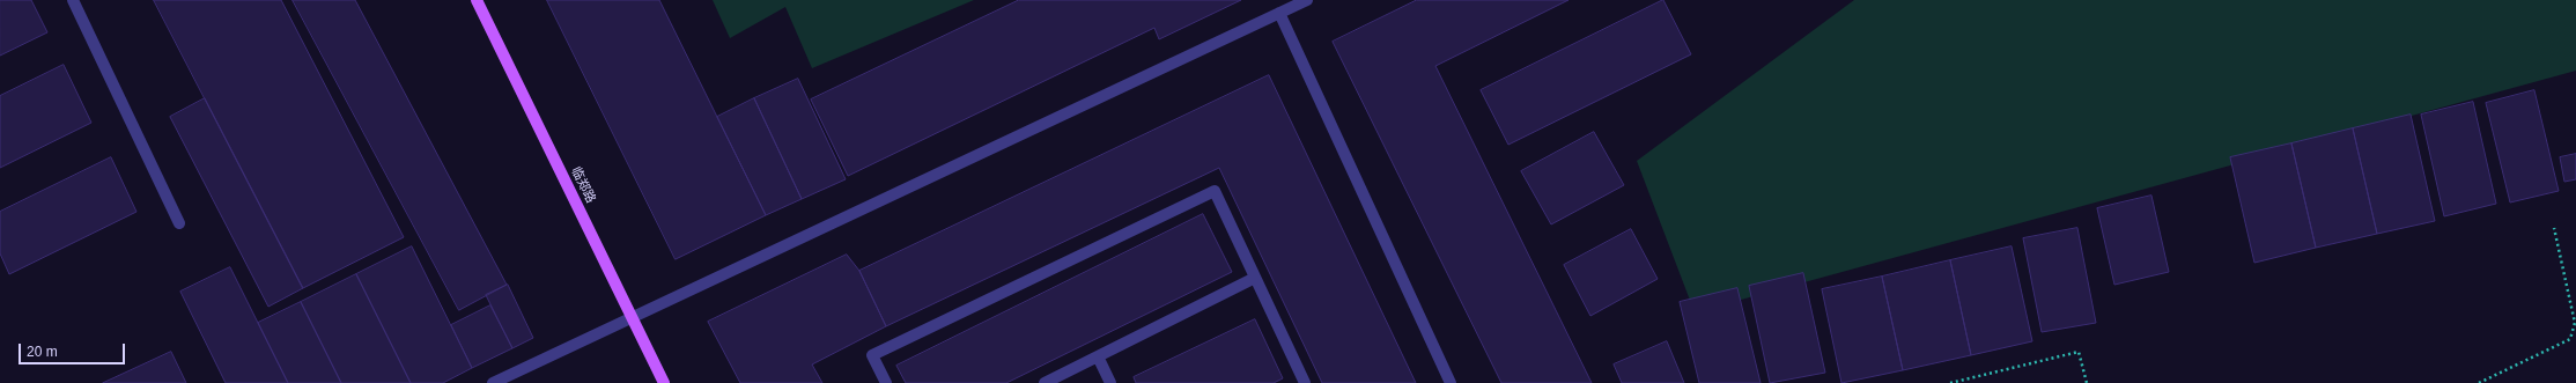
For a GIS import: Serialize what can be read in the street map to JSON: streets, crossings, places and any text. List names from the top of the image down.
{
  "streets": {
    "main road": ["临郑路"]
  },
  "scale_bar": "20 m"
}
